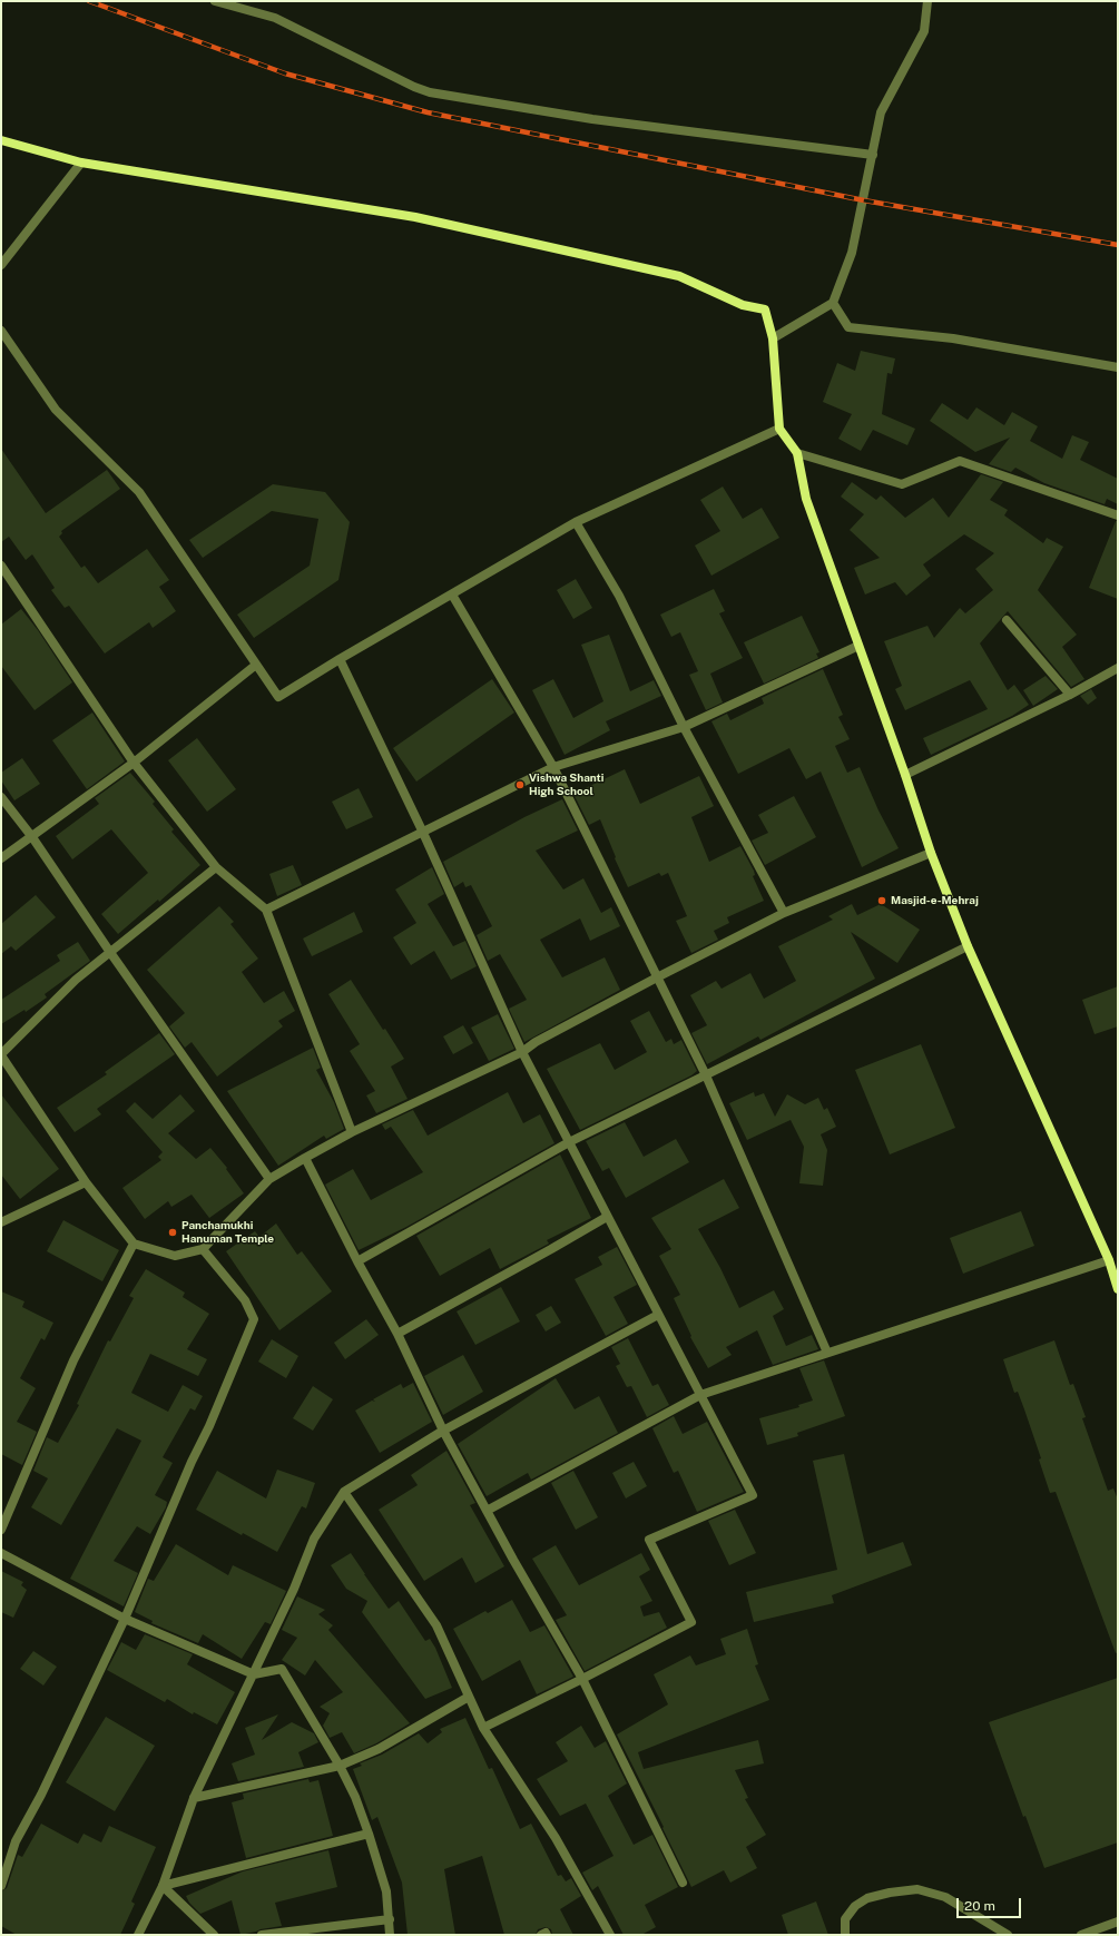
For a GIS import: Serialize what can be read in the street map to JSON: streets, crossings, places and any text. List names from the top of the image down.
{
  "places": ["Vishwa Shanti High School", "Masjid-e-Mehraj", "Panchamukhi Hanuman Temple"],
  "scale_bar": "20 m"
}
